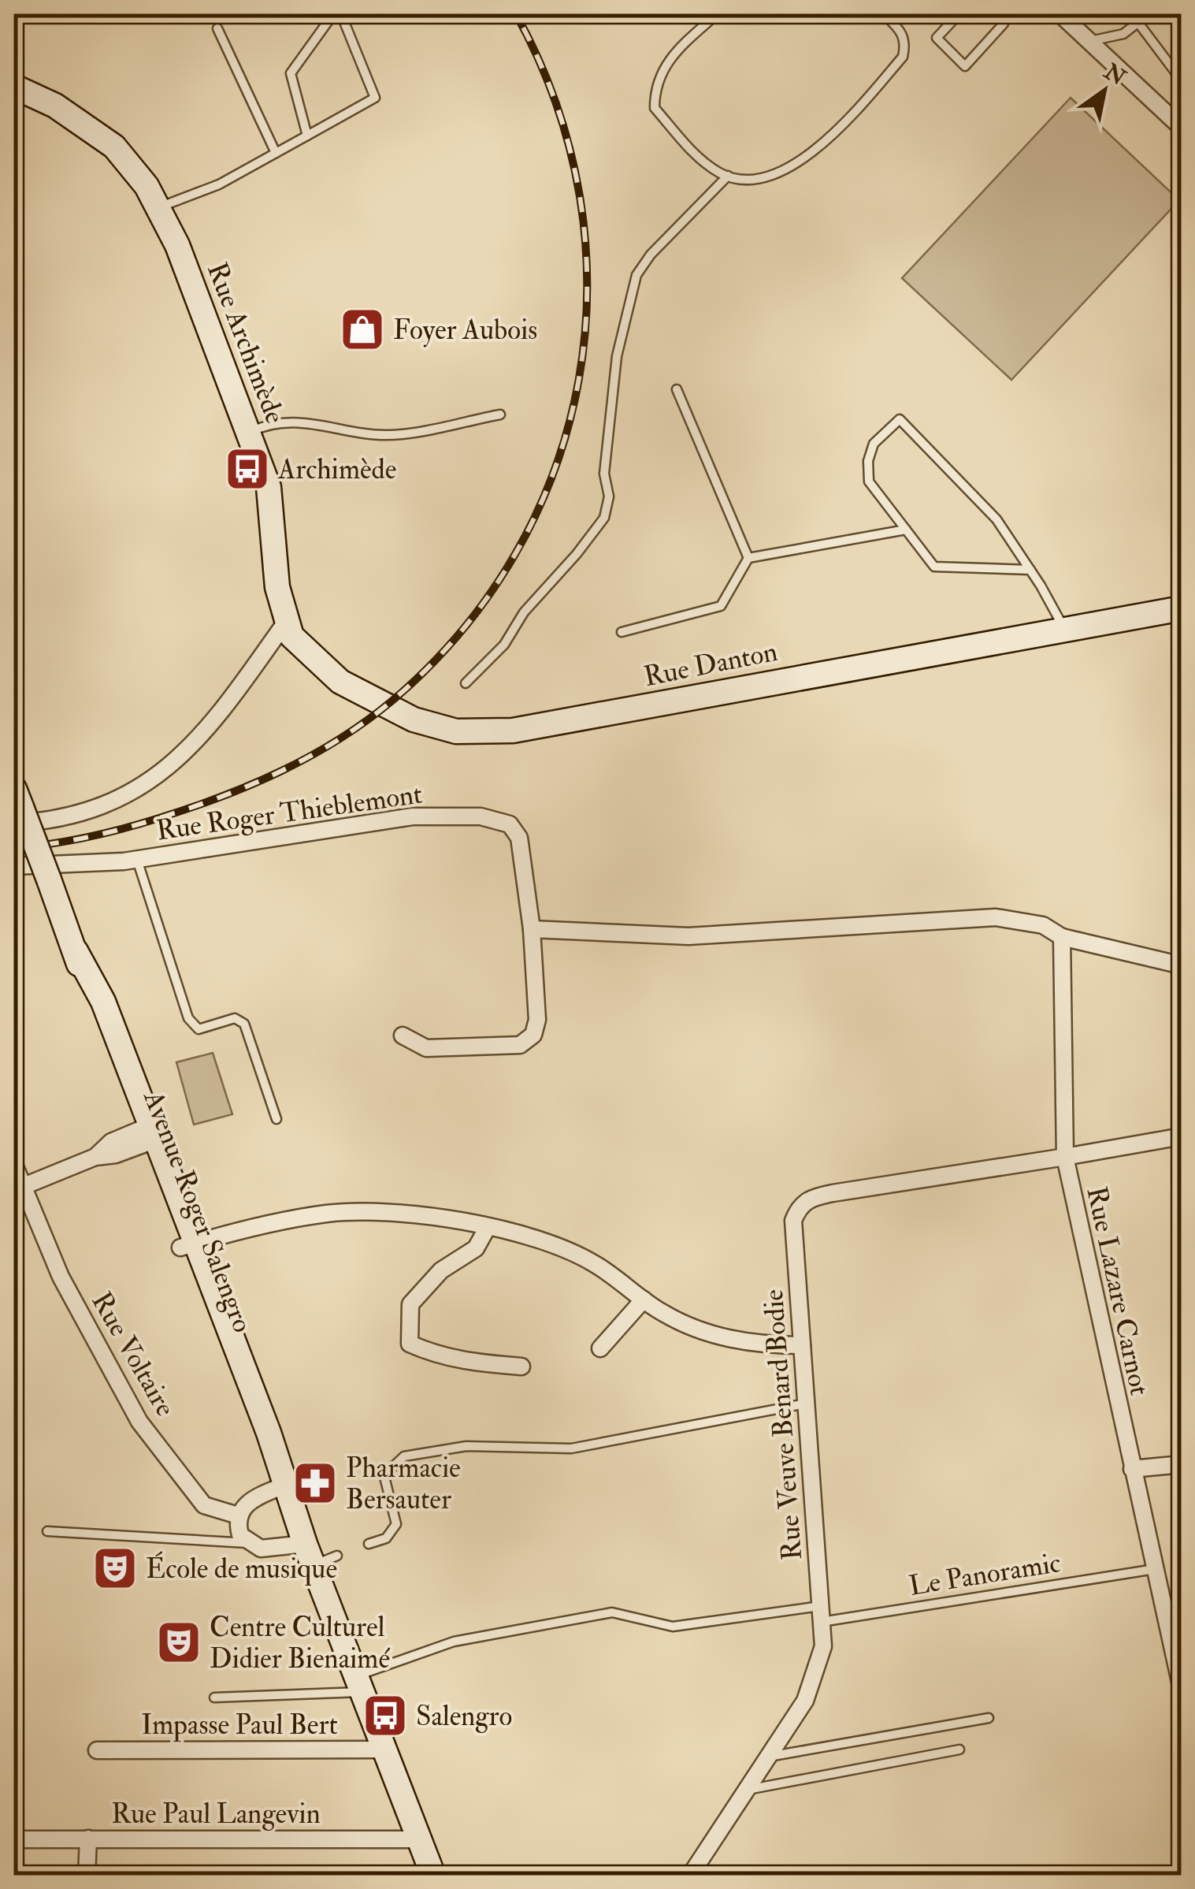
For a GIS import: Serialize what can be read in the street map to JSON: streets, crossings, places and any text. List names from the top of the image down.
{
  "streets": {
    "street": [
      "Rue Archimède",
      "Rue Danton",
      "Rue Roger Thieblemont",
      "Avenue Roger Salengro",
      "Rue Lazare Carnot",
      "Rue Voltaire",
      "Rue Veuve Benard Bodie",
      "Impasse Paul Bert",
      "Rue Paul Langevin"
    ],
    "lane": ["Le Panoramic"]
  },
  "crossings": [
    ["Rue Archimède", "Rue Danton"],
    ["Avenue Roger Salengro", "Le Panoramic"],
    ["Avenue Roger Salengro", "Impasse Paul Bert"],
    ["Avenue Roger Salengro", "Rue Paul Langevin"],
    ["Rue Lazare Carnot", "Rue Veuve Benard Bodie"],
    ["Rue Lazare Carnot", "Le Panoramic"],
    ["Rue Veuve Benard Bodie", "Le Panoramic"]
  ],
  "places": {
    "shop": ["Foyer Aubois"],
    "bus stop": ["Archimède", "Salengro"],
    "pharmacy": ["Pharmacie Bersauter"],
    "theatre": ["École de musique", "Centre Culturel Didier Bienaimé"]
  },
  "north": "top right"
}
